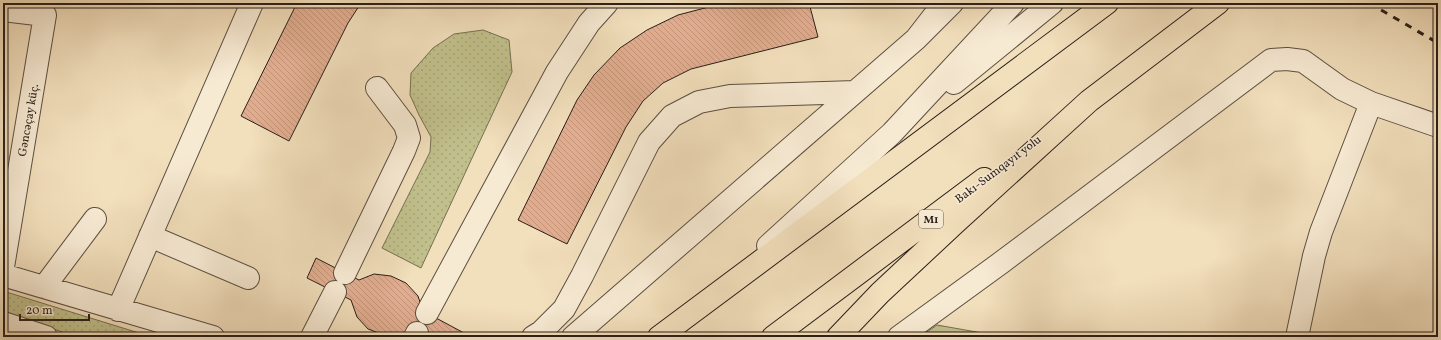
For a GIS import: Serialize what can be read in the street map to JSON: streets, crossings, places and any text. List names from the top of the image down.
{
  "streets": {
    "highway": ["Bakı-Sumqayıt yolu", "M1"],
    "street": ["Gəncəçay küç."]
  },
  "scale_bar": "20 m"
}
